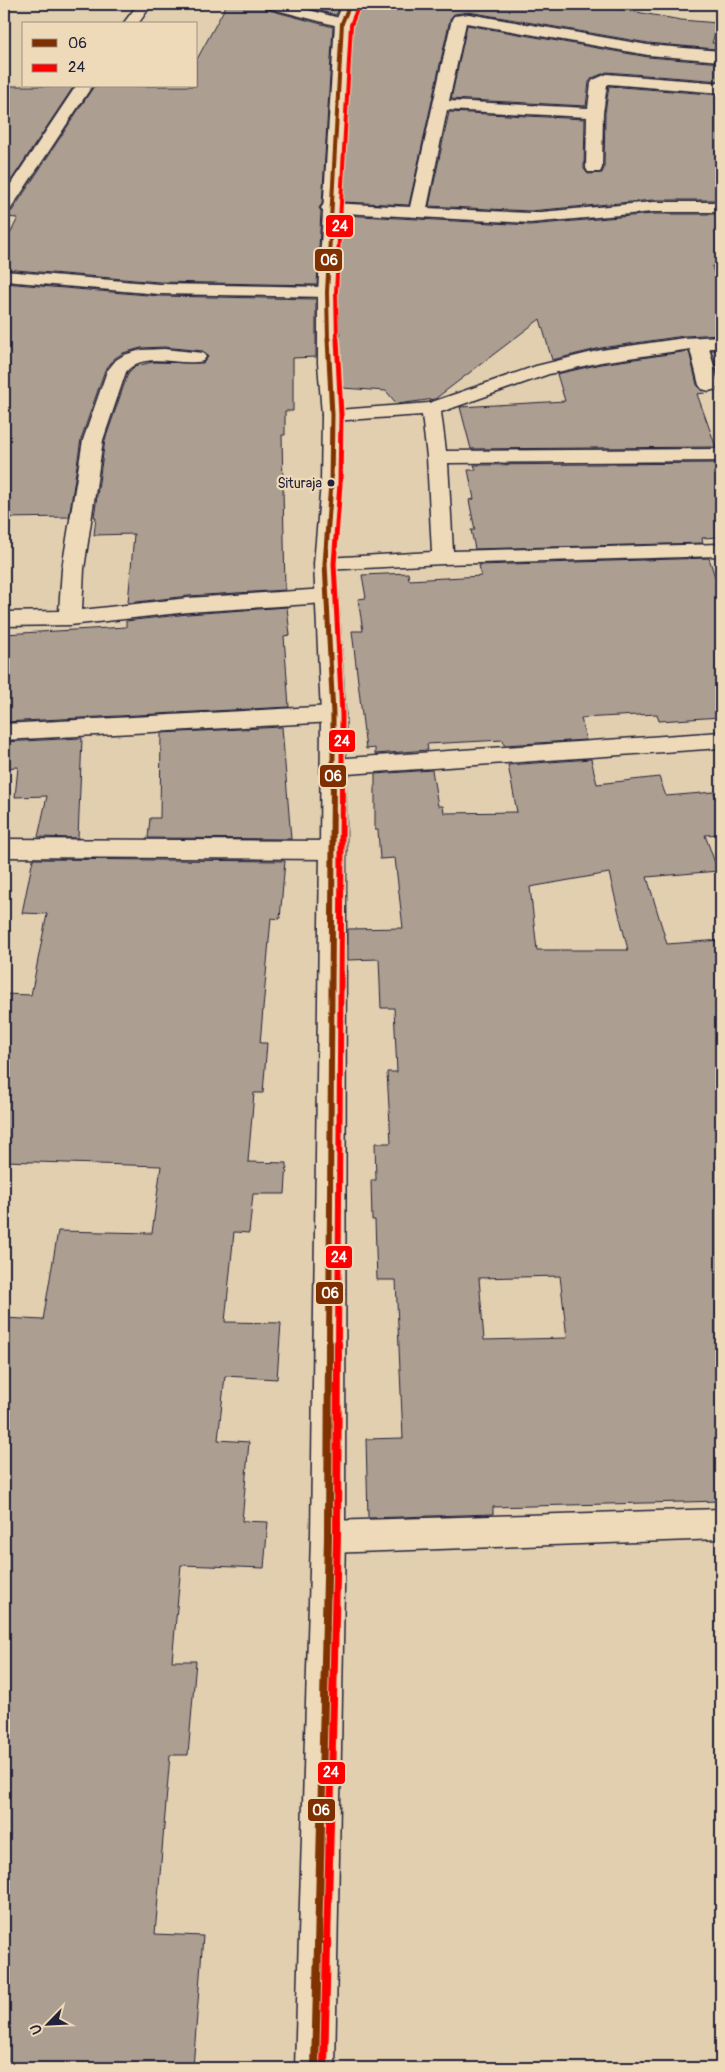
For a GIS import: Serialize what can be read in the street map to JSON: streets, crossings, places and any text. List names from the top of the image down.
{
  "places": ["Situraja"],
  "lines": ["transit line 06", "transit line 24"],
  "legend": ["06", "24"],
  "north": "bottom left"
}
